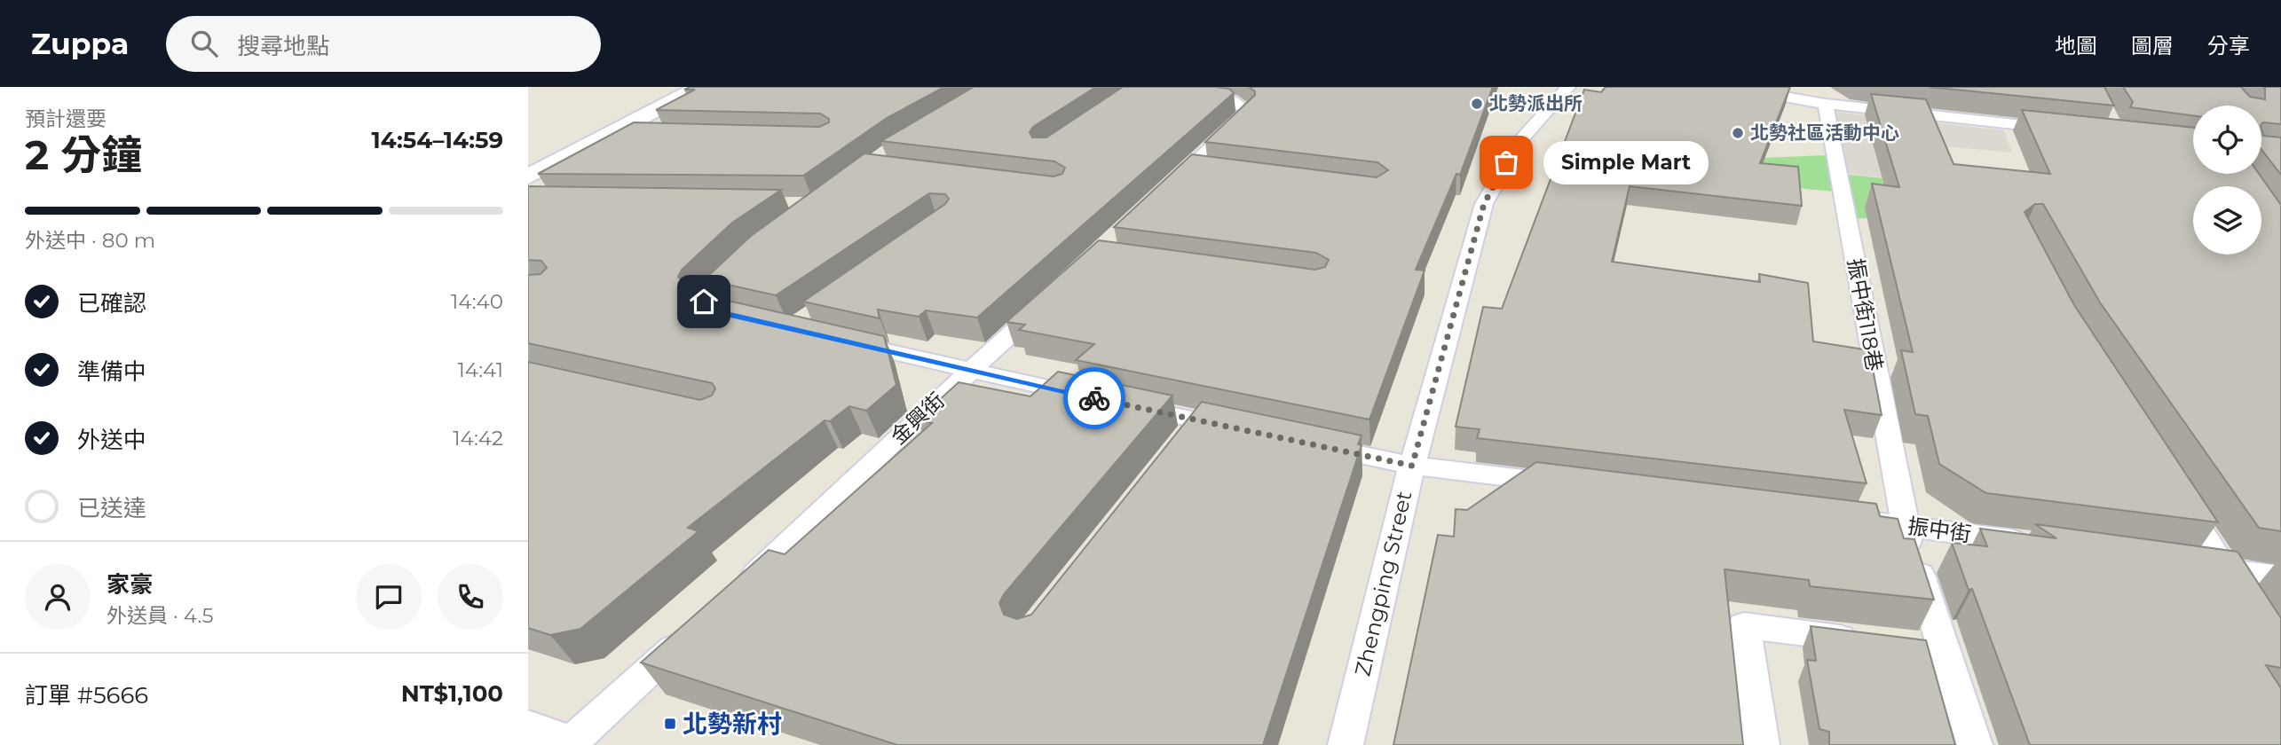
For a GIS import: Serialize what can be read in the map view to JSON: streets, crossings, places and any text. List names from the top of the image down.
{
  "streets": {
    "lane": [
      "振中街118巷",
      "金興街",
      "振中街",
      "Zhengping Street"
    ]
  },
  "crossings": [
    ["振中街118巷", "振中街"]
  ],
  "places": {
    "other": ["北勢派出所", "北勢社區活動中心", "Simple Mart"],
    "transit": ["北勢新村"]
  },
  "page": {
    "header": "Zuppa",
    "search": "搜尋地點",
    "nav": ["地圖", "圖層", "分享"],
    "heading": ["2 分鐘", "預計還要", "14:54–14:59"],
    "panel": [
      "家豪",
      "外送員 · 4.5",
      "訂單 #5666",
      "NT$1,100"
    ],
    "bubble": "Simple Mart",
    "bar": "外送中 · 80 m",
    "list": [
      ["已確認", "14:40"],
      ["準備中", "14:41"],
      ["外送中", "14:42"],
      "已送達"
    ]
  }
}
